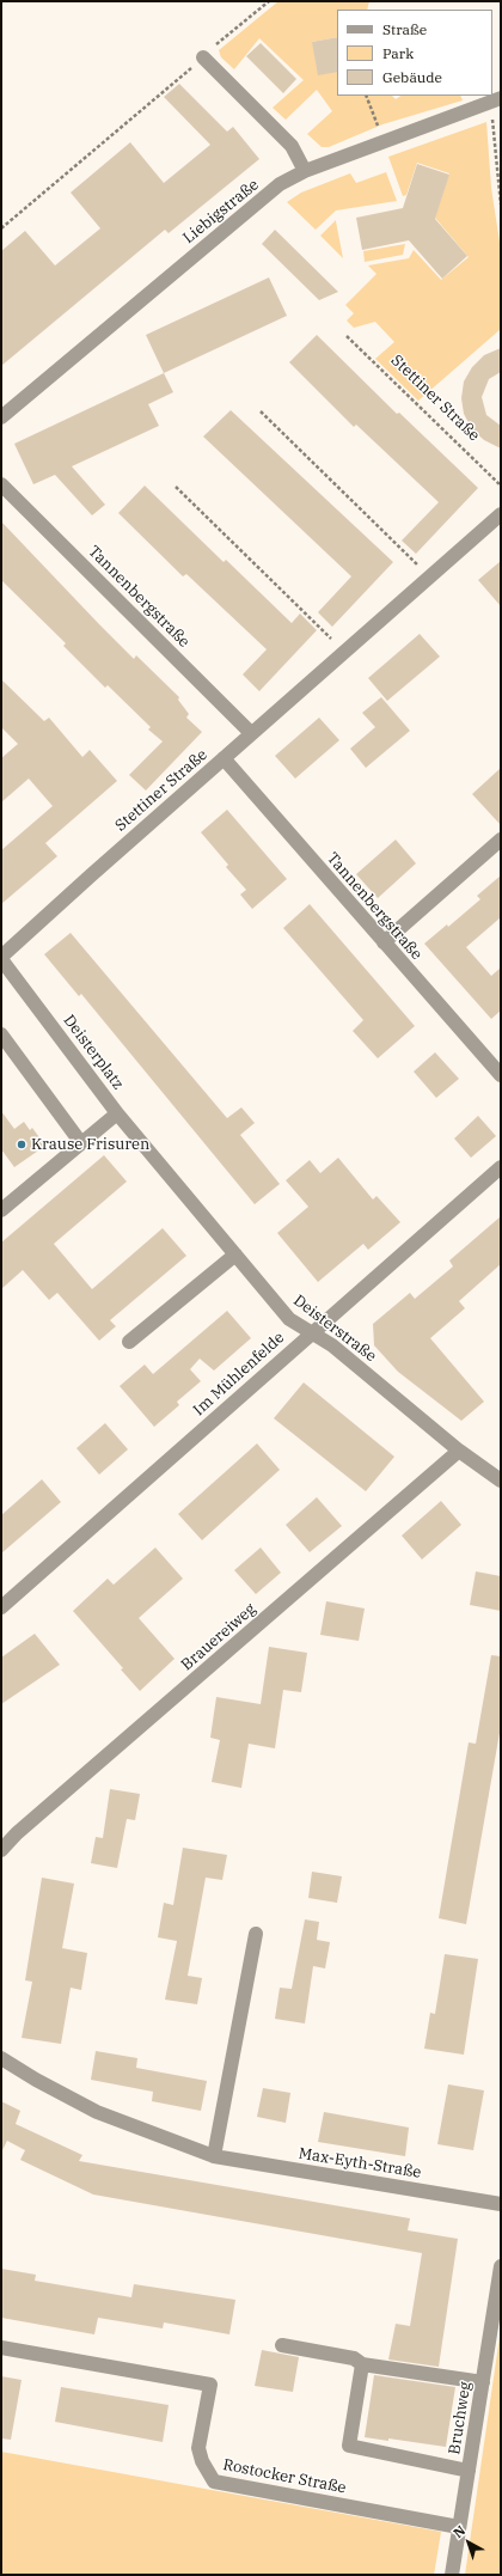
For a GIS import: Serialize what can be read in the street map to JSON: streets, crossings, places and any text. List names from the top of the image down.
{
  "streets": {
    "street": [
      "Liebigstraße",
      "Stettiner Straße",
      "Tannenbergstraße",
      "Deisterplatz",
      "Deisterstraße",
      "Im Mühlenfelde",
      "Brauereiweg",
      "Max-Eyth-Straße",
      "Bruchweg",
      "Rostocker Straße"
    ]
  },
  "crossings": [
    ["Stettiner Straße", "Tannenbergstraße"],
    ["Stettiner Straße", "Deisterplatz"],
    ["Deisterplatz", "Deisterstraße"],
    ["Deisterstraße", "Im Mühlenfelde"],
    ["Deisterstraße", "Brauereiweg"],
    ["Bruchweg", "Rostocker Straße"]
  ],
  "places": ["Krause Frisuren"],
  "legend": ["Straße", "Park", "Gebäude"],
  "north": "top left"
}
